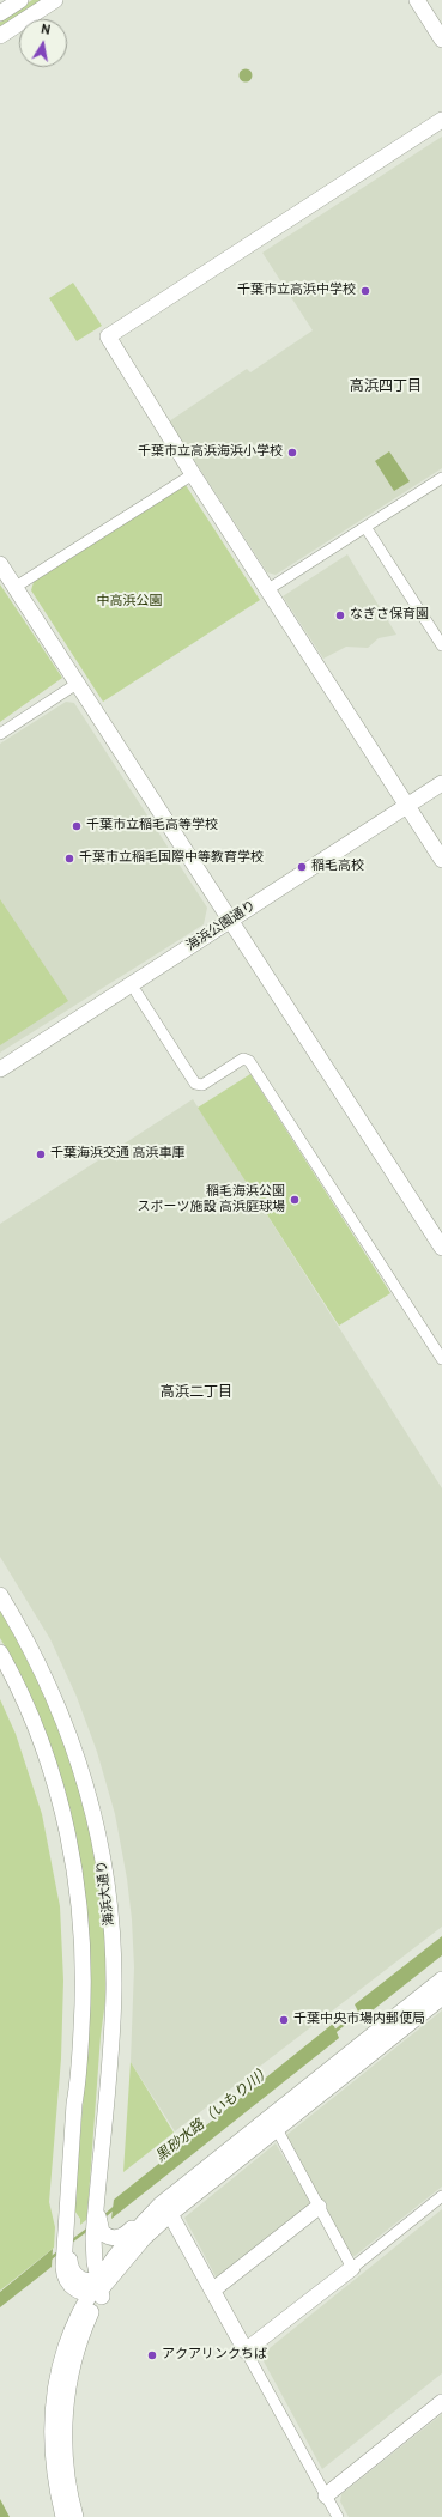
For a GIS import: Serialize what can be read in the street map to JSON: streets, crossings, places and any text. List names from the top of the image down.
{
  "streets": {
    "street": ["海浜公園通り", "海浜大通り"]
  },
  "districts": ["高浜四丁目", "高浜二丁目"],
  "water": ["黒砂水路（いもり川）"],
  "parks": ["中高浜公園"],
  "places": [
    "千葉市立高浜中学校",
    "千葉市立高浜海浜小学校",
    "なぎさ保育園",
    "千葉市立稲毛高等学校",
    "千葉市立稲毛国際中等教育学校",
    "稲毛高校",
    "千葉海浜交通 高浜車庫",
    "稲毛海浜公園 スポーツ施設 高浜庭球場",
    "千葉中央市場内郵便局",
    "アクアリンクちば"
  ],
  "north": "top"
}
